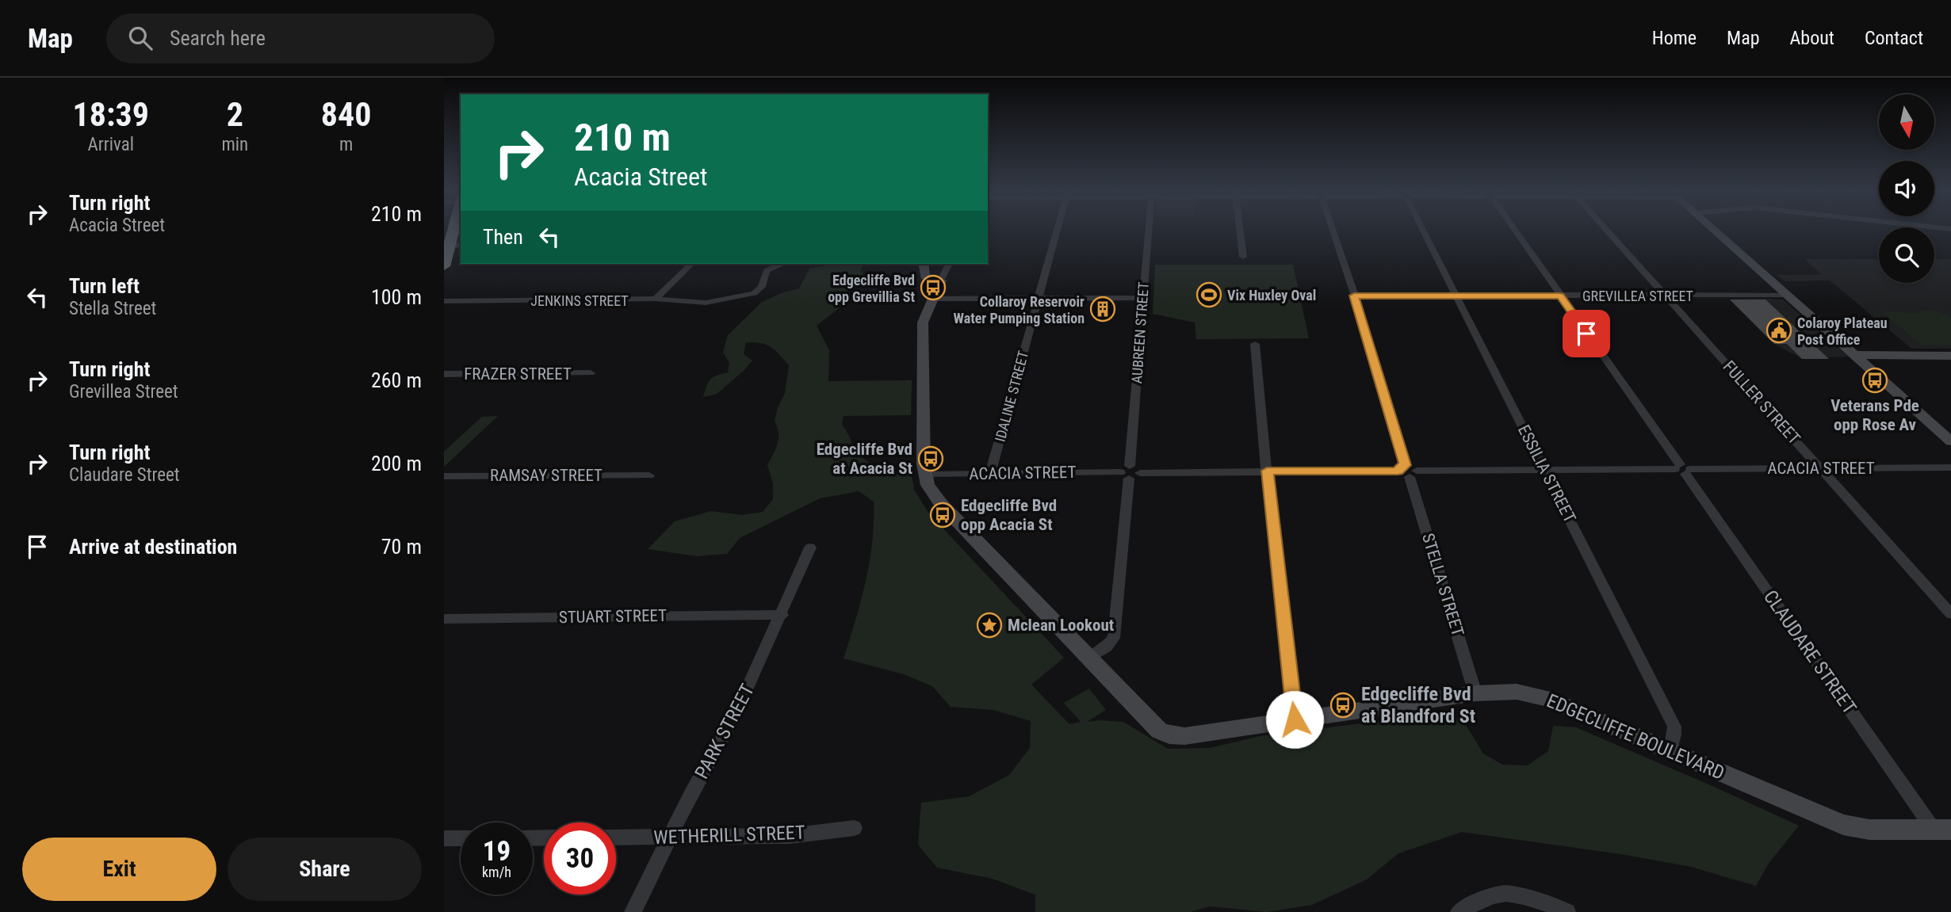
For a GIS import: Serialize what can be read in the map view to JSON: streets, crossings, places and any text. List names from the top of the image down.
{
  "streets": {
    "street": [
      "GREVILLEA STREET",
      "JENKINS STREET",
      "AUBREEN STREET",
      "FRAZER STREET",
      "IDALINE STREET",
      "FULLER STREET",
      "ACACIA STREET",
      "ESSILIA STREET",
      "RAMSAY STREET",
      "STELLA STREET",
      "STUART STREET",
      "CLAUDARE STREET",
      "PARK STREET",
      "EDGECLIFFE BOULEVARD",
      "WETHERILL STREET"
    ]
  },
  "crossings": [
    ["GREVILLEA STREET", "FULLER STREET"],
    ["GREVILLEA STREET", "ESSILIA STREET"],
    ["GREVILLEA STREET", "STELLA STREET"],
    ["GREVILLEA STREET", "CLAUDARE STREET"],
    ["AUBREEN STREET", "ACACIA STREET"],
    ["AUBREEN STREET", "EDGECLIFFE BOULEVARD"],
    ["IDALINE STREET", "ACACIA STREET"],
    ["FULLER STREET", "ACACIA STREET"],
    ["ACACIA STREET", "ESSILIA STREET"],
    ["ACACIA STREET", "STELLA STREET"],
    ["ACACIA STREET", "CLAUDARE STREET"],
    ["ACACIA STREET", "EDGECLIFFE BOULEVARD"],
    ["ESSILIA STREET", "EDGECLIFFE BOULEVARD"],
    ["STELLA STREET", "EDGECLIFFE BOULEVARD"],
    ["STUART STREET", "PARK STREET"],
    ["CLAUDARE STREET", "EDGECLIFFE BOULEVARD"],
    ["PARK STREET", "WETHERILL STREET"]
  ],
  "places": {
    "bus stop": [
      "Edgecliffe Bvd opp Grevillia St",
      "Veterans Pde opp Rose Av",
      "Edgecliffe Bvd at Acacia St",
      "Edgecliffe Bvd opp Acacia St",
      "Edgecliffe Bvd at Blandford St"
    ],
    "sports": ["Vix Huxley Oval"],
    "building": ["Collaroy Reservoir Water Pumping Station"],
    "public building": ["Colaroy Plateau Post Office"],
    "place": ["Mclean Lookout"]
  },
  "north": "bottom",
  "page": {
    "header": "Map",
    "search": "Search here",
    "nav": [
      "Home",
      "Map",
      "About",
      "Contact"
    ],
    "eta": [
      "18:39",
      "Arrival",
      "2",
      "min",
      "840",
      "m"
    ],
    "turn": ["210 m", "Acacia Street"],
    "list": [
      {
        "name": "Turn right",
        "note": "Acacia Street",
        "value": "210 m"
      },
      {
        "name": "Turn left",
        "note": "Stella Street",
        "value": "100 m"
      },
      {
        "name": "Turn right",
        "note": "Grevillea Street",
        "value": "260 m"
      },
      {
        "name": "Turn right",
        "note": "Claudare Street",
        "value": "200 m"
      },
      {
        "name": "Arrive at destination",
        "value": "70 m"
      }
    ],
    "then": "Then",
    "speed": "19 km/h",
    "limit": "30",
    "buttons": ["Exit", "Share"]
  }
}
